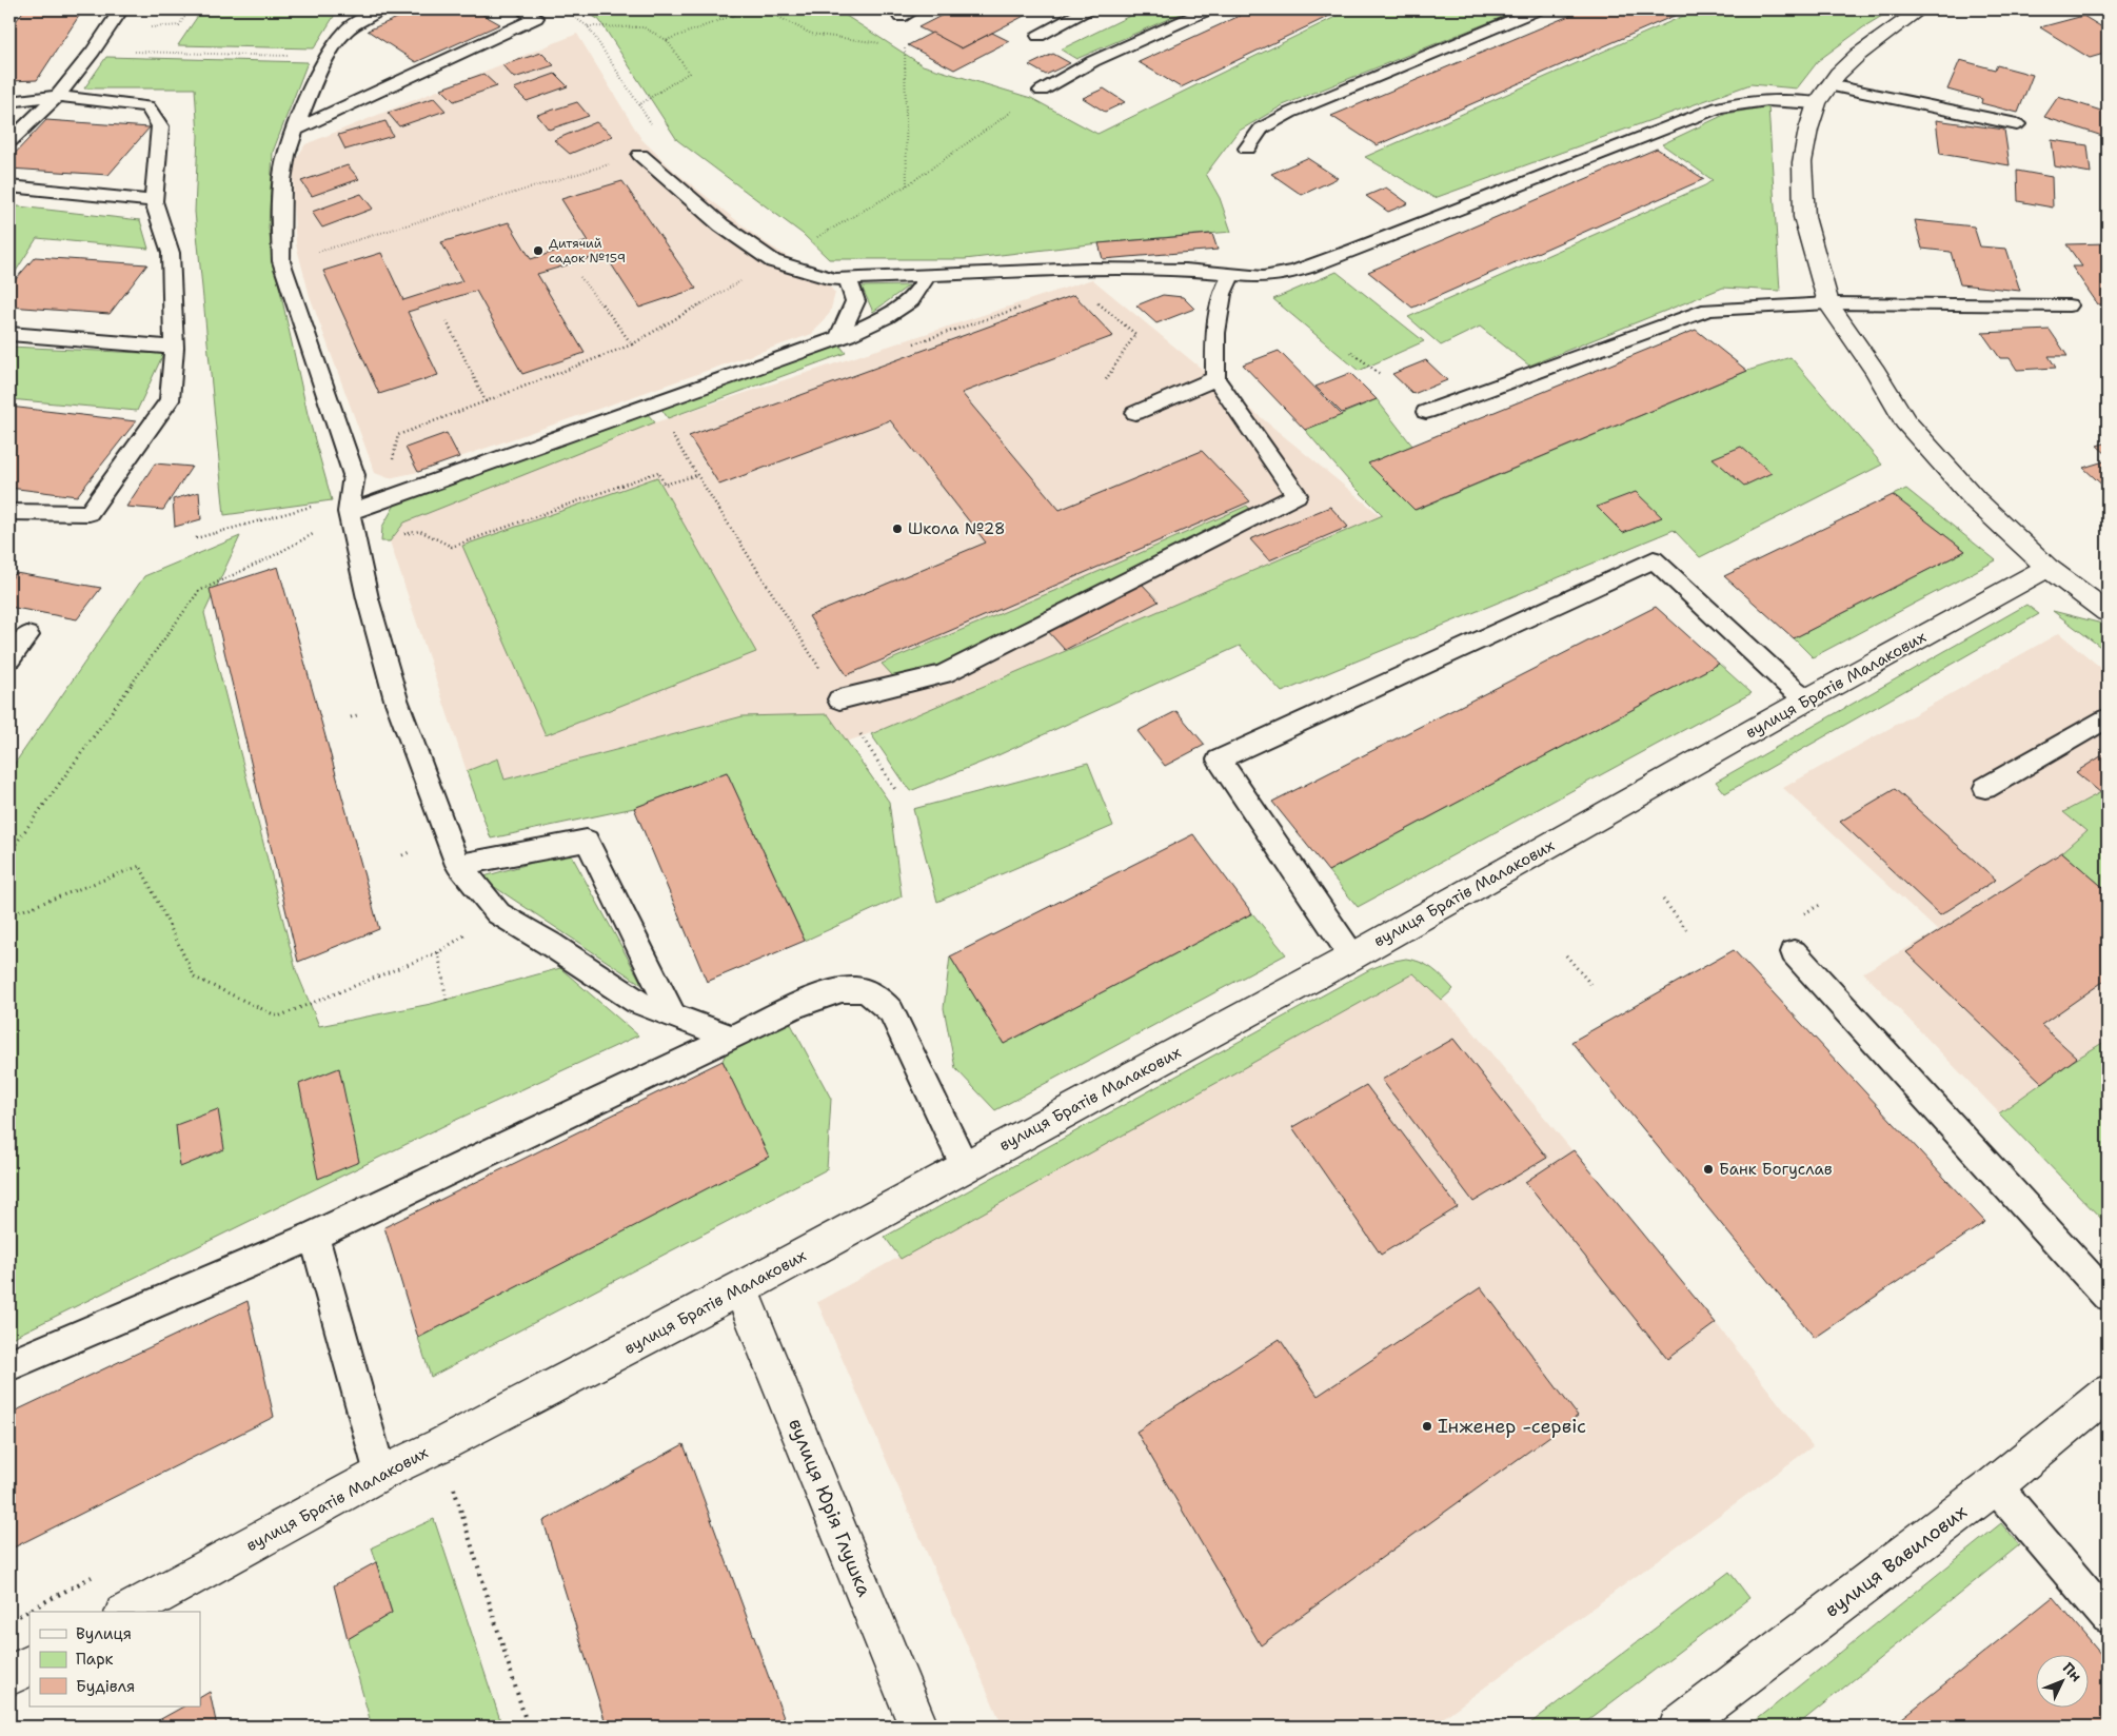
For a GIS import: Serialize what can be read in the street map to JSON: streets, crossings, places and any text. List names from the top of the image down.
{
  "streets": {
    "street": ["вулиця Братів Малакових", "вулиця Юрія Глушка", "вулиця Вавилових"]
  },
  "crossings": [
    ["вулиця Братів Малакових", "вулиця Юрія Глушка"]
  ],
  "places": [
    "Дитячий садок №159",
    "Школа №28",
    "Банк Богуслав",
    "Інженер -сервіс"
  ],
  "legend": ["Вулиця", "Парк", "Будівля"],
  "north": "top right"
}
